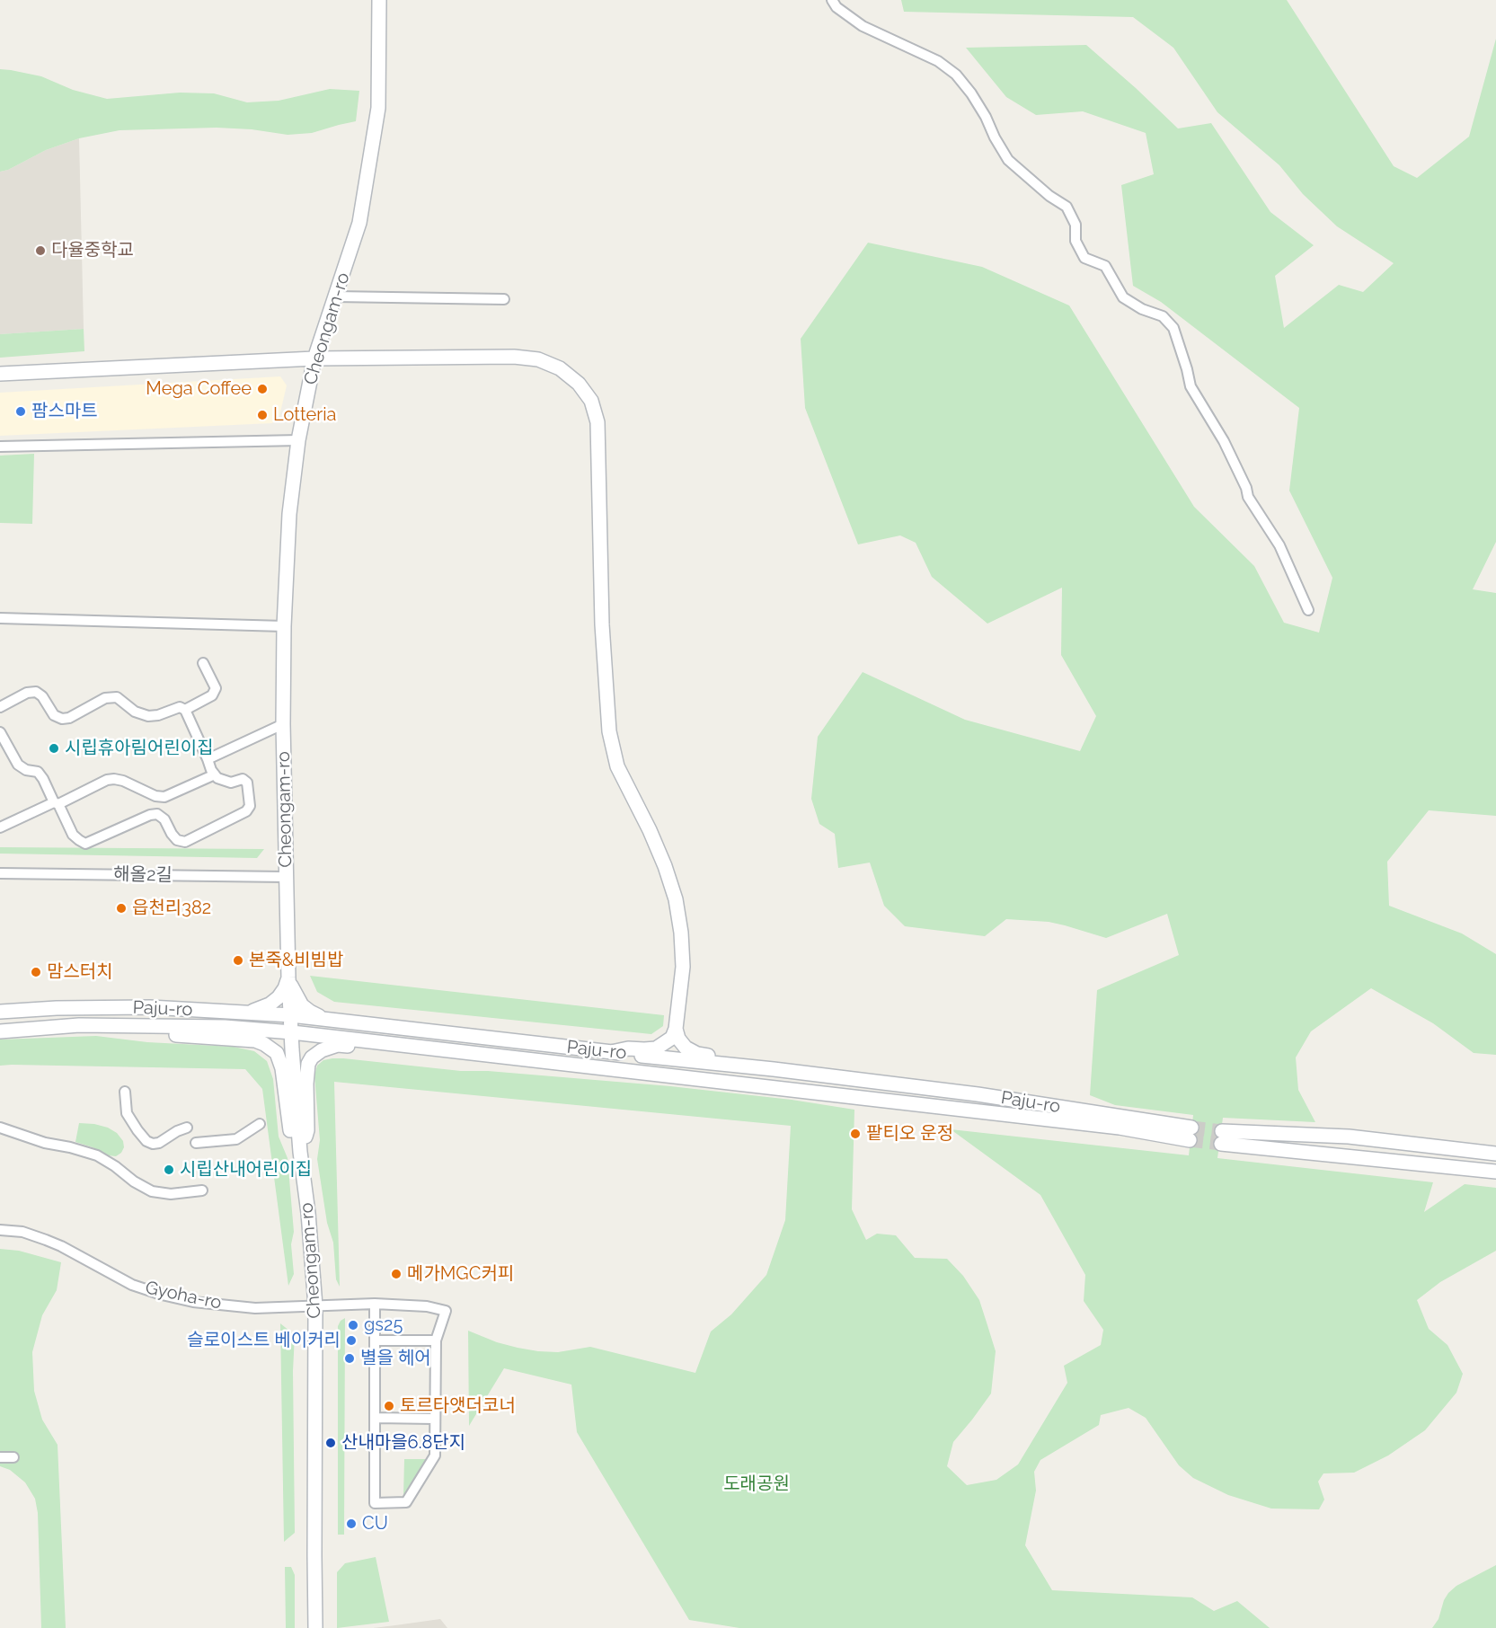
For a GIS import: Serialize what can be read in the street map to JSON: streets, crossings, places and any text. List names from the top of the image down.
{
  "streets": {
    "main road": ["Cheongam-ro", "Paju-ro"],
    "street": ["해올2길", "Gyoha-ro"]
  },
  "crossings": [
    ["Cheongam-ro", "해올2길"],
    ["Cheongam-ro", "Paju-ro"],
    ["Cheongam-ro", "Gyoha-ro"]
  ],
  "parks": ["도래공원"],
  "places": [
    "다율중학교",
    "Mega Coffee",
    "팜스마트",
    "Lotteria",
    "시립휴아림어린이집",
    "읍천리382",
    "본죽&비빔밥",
    "맘스터치",
    "팥티오 운정",
    "시립산내어린이집",
    "메가MGC커피",
    "gs25",
    "슬로이스트 베이커리",
    "별을 헤어",
    "토르타앳더코너",
    "산내마을6.8단지",
    "CU"
  ]
}
